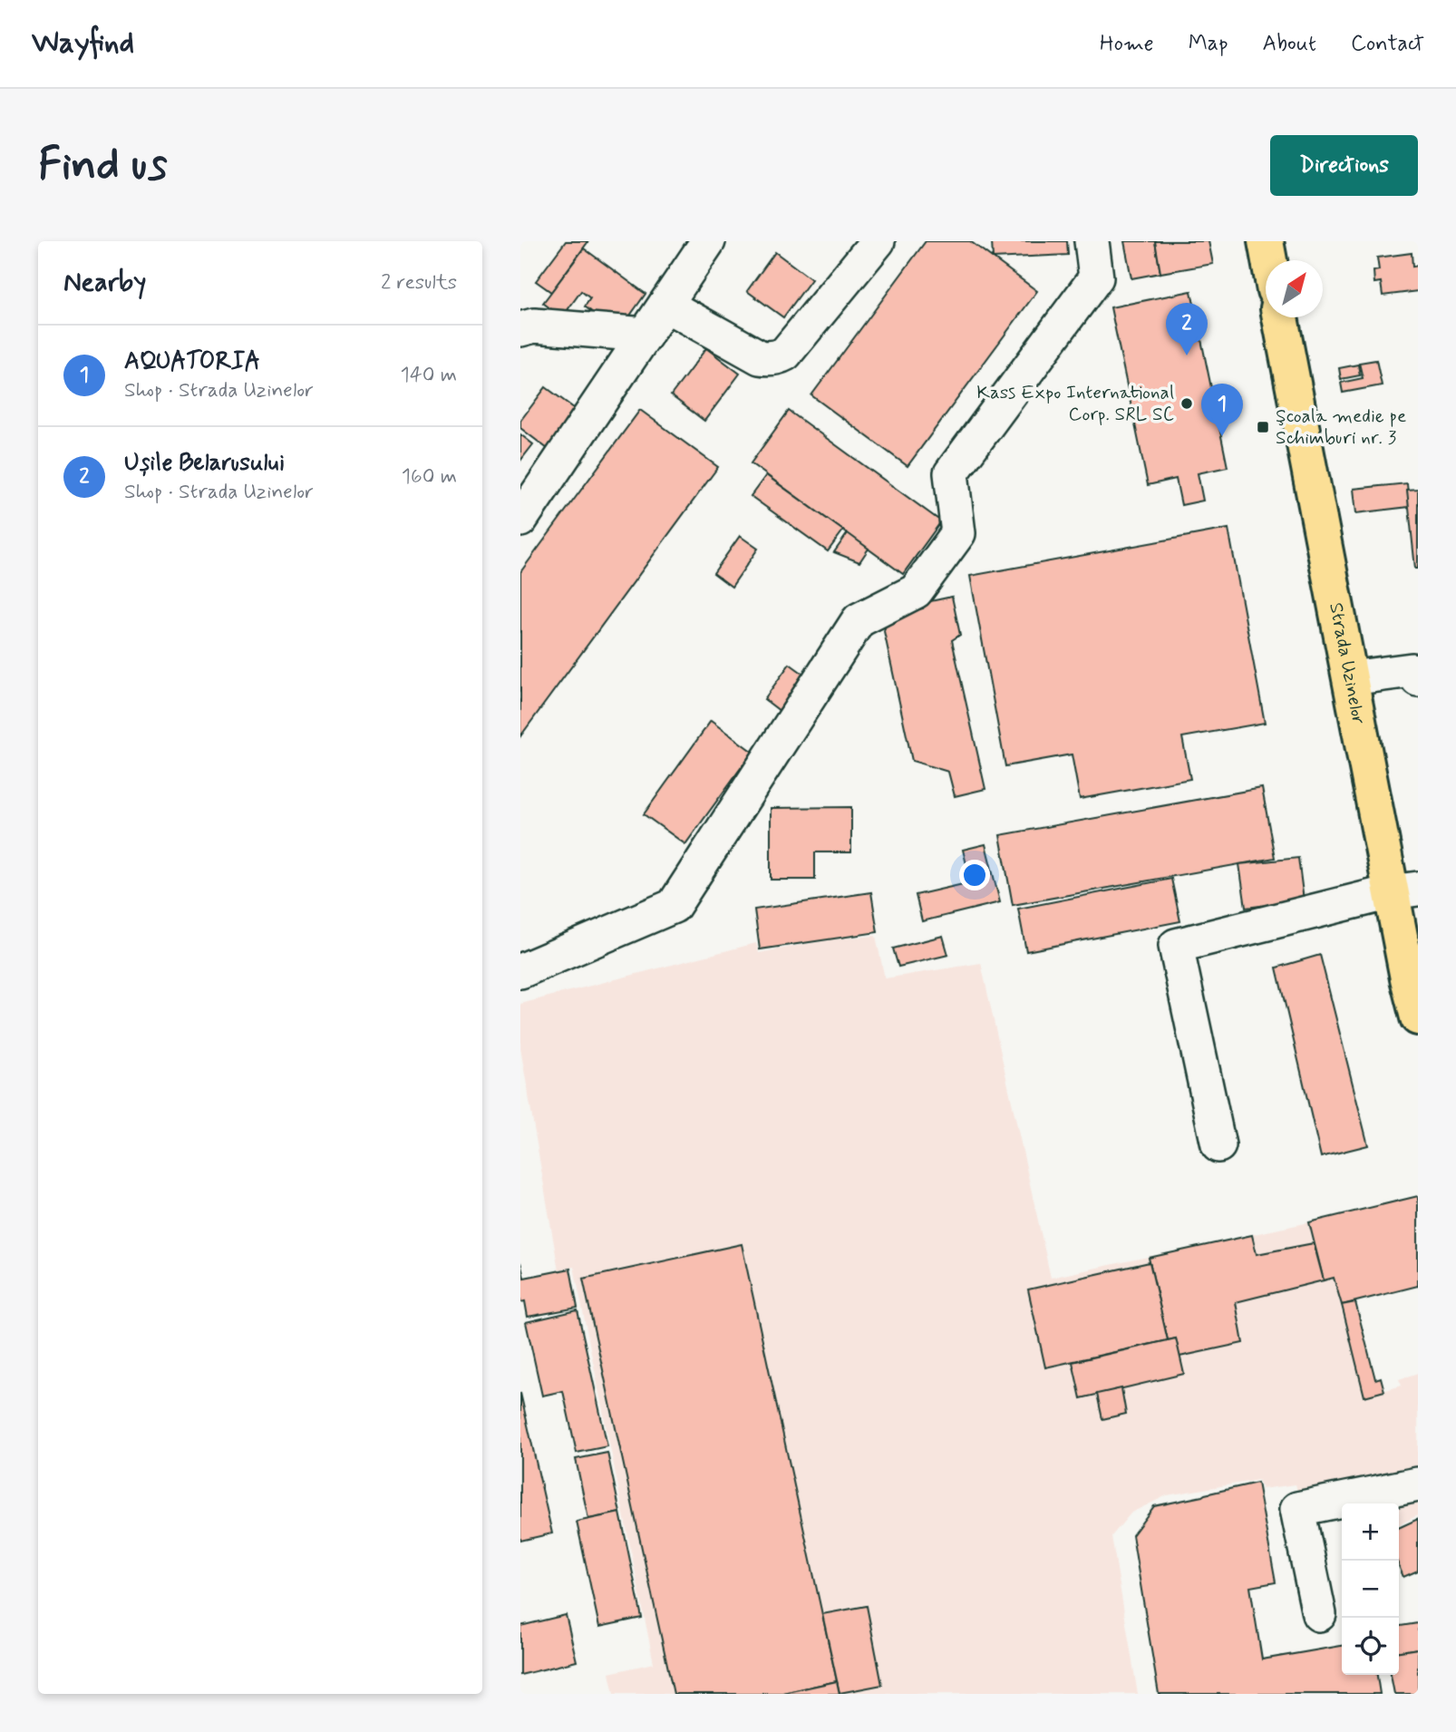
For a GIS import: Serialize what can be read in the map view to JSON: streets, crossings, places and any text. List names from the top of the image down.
{
  "streets": {
    "main road": ["Strada Uzinelor"]
  },
  "places": {
    "other": ["Kass Expo International Corp. SRL SC"],
    "transit": ["Şcoala medie pe Schimburi nr. 3"]
  },
  "north": "top right",
  "page": {
    "header": "Wayfind",
    "nav": [
      "Home",
      "Map",
      "About",
      "Contact"
    ],
    "buttons": "Directions",
    "title": "Find us",
    "heading": ["Nearby", "2 results"],
    "pins": ["2", "1"],
    "list": [
      {
        "mark": "1",
        "name": "AQUATORIA",
        "note": "Shop · Strada Uzinelor",
        "value": "140 m"
      },
      {
        "mark": "2",
        "name": "Ușile Belarusului",
        "note": "Shop · Strada Uzinelor",
        "value": "160 m"
      }
    ],
    "map_buttons": ["+", "−"]
  }
}
